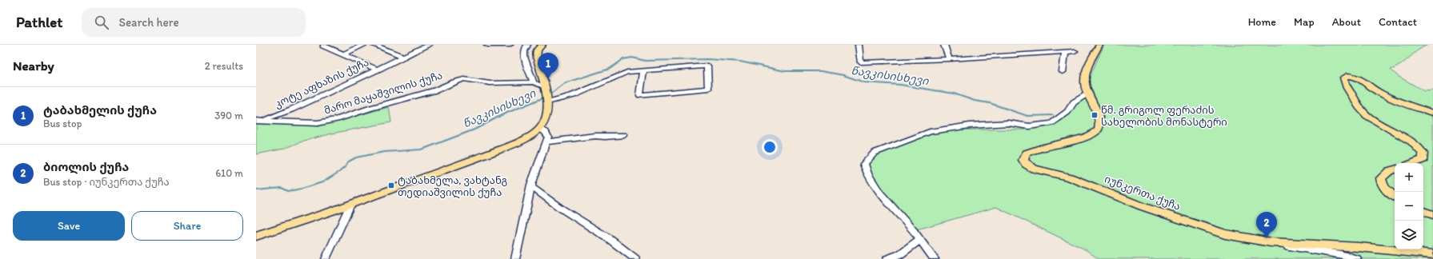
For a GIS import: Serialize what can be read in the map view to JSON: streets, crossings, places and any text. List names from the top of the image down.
{
  "streets": {
    "main road": ["იუნკერთა ქუჩა"],
    "street": ["კოტე აფხაზის ქუჩა", "მარო მაყაშვილის ქუჩა"]
  },
  "crossings": [
    ["კოტე აფხაზის ქუჩა", "მარო მაყაშვილის ქუჩა"]
  ],
  "water": ["წავკისისხევი"],
  "places": {
    "transit": ["წმ. გრიგოლ ფერაძის სახელობის მონასტერი", "ტაბახმელა, ვახტანგ თედიაშვილის ქუჩა"]
  },
  "page": {
    "header": "Pathlet",
    "search": "Search here",
    "nav": [
      "Home",
      "Map",
      "About",
      "Contact"
    ],
    "heading": ["Nearby", "2 results"],
    "pins": ["1", "2"],
    "list": [
      {
        "mark": "1",
        "name": "ტაბახმელის ქუჩა",
        "note": "Bus stop",
        "value": "390 m"
      },
      {
        "mark": "2",
        "name": "ბიოლის ქუჩა",
        "note": "Bus stop · იუნკერთა ქუჩა",
        "value": "610 m"
      }
    ],
    "map_buttons": ["+", "−"],
    "buttons": ["Save", "Share"]
  }
}
